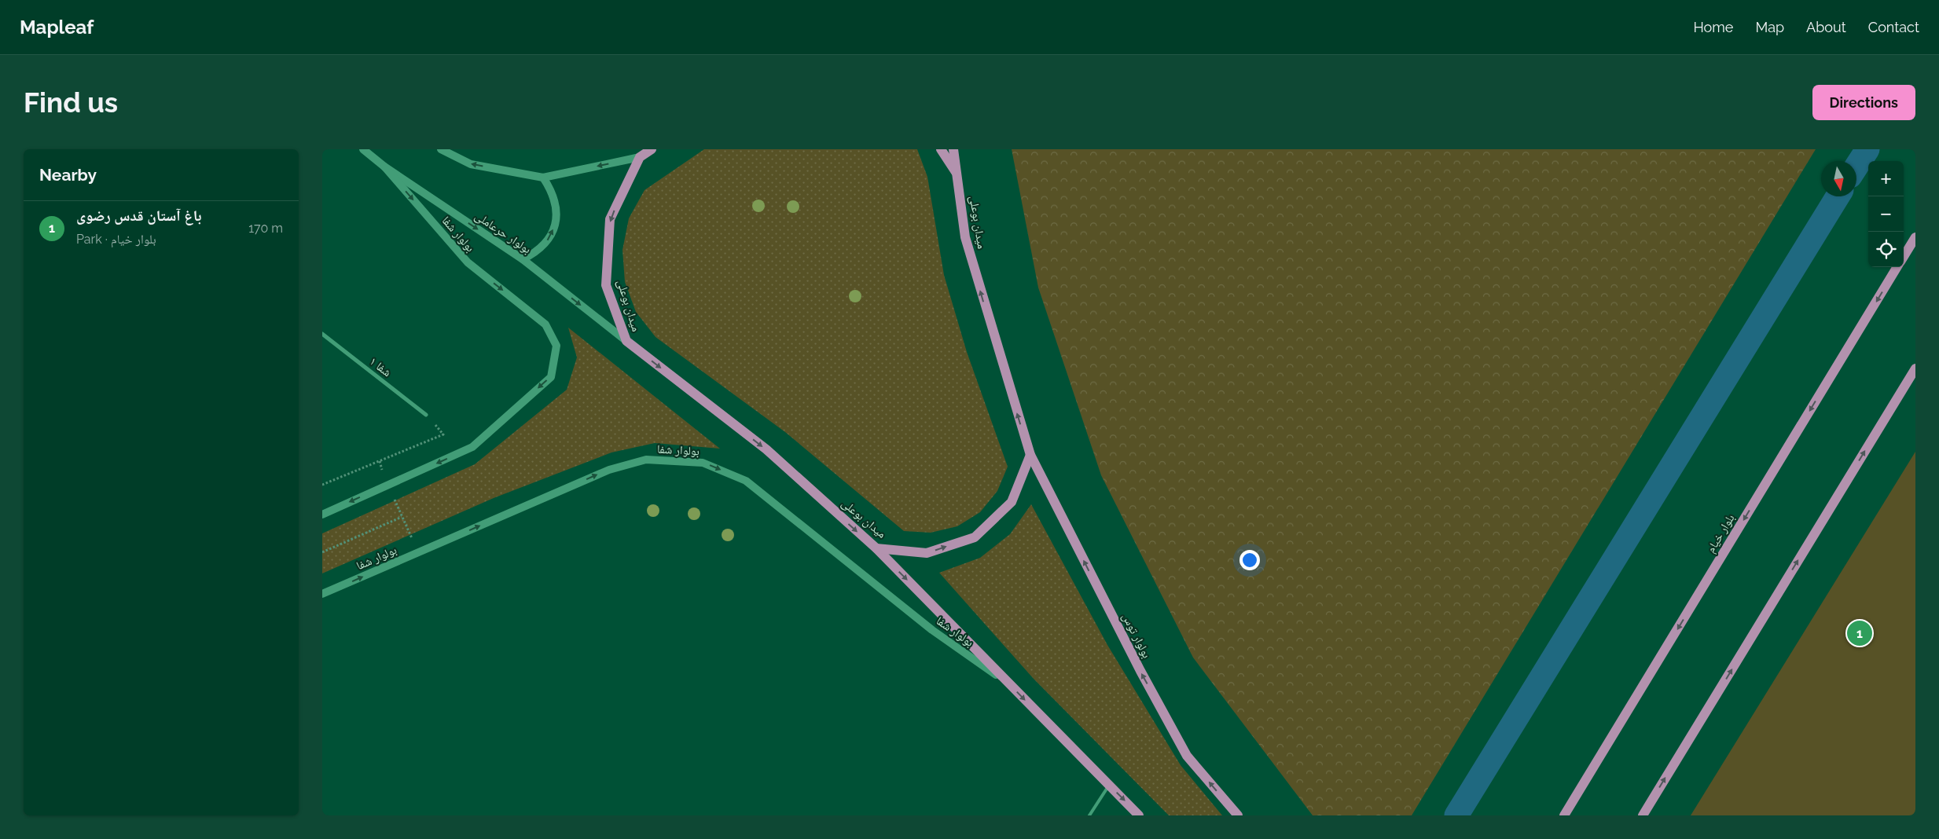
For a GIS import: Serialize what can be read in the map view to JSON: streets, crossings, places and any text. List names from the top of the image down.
{
  "streets": {
    "main road": ["میدان بوعلی", "بلوار خیام", "بولوار توس"],
    "street": ["بولوار حرعاملی", "بولوار شفا", "شفا ۱"]
  },
  "crossings": [
    ["میدان بوعلی", "بولوار حرعاملی"],
    ["میدان بوعلی", "بولوار توس"],
    ["بولوار حرعاملی", "بولوار شفا"]
  ],
  "one_way": ["بولوار حرعاملی", "بولوار توس"],
  "north": "bottom",
  "page": {
    "header": "Mapleaf",
    "nav": [
      "Home",
      "Map",
      "About",
      "Contact"
    ],
    "buttons": "Directions",
    "title": "Find us",
    "heading": "Nearby",
    "map_buttons": ["+", "−"],
    "list": [
      {
        "mark": "1",
        "name": "باغ آستان قدس رضوی",
        "note": "Park · بلوار خیام",
        "value": "170 m"
      }
    ],
    "pins": "1"
  }
}
